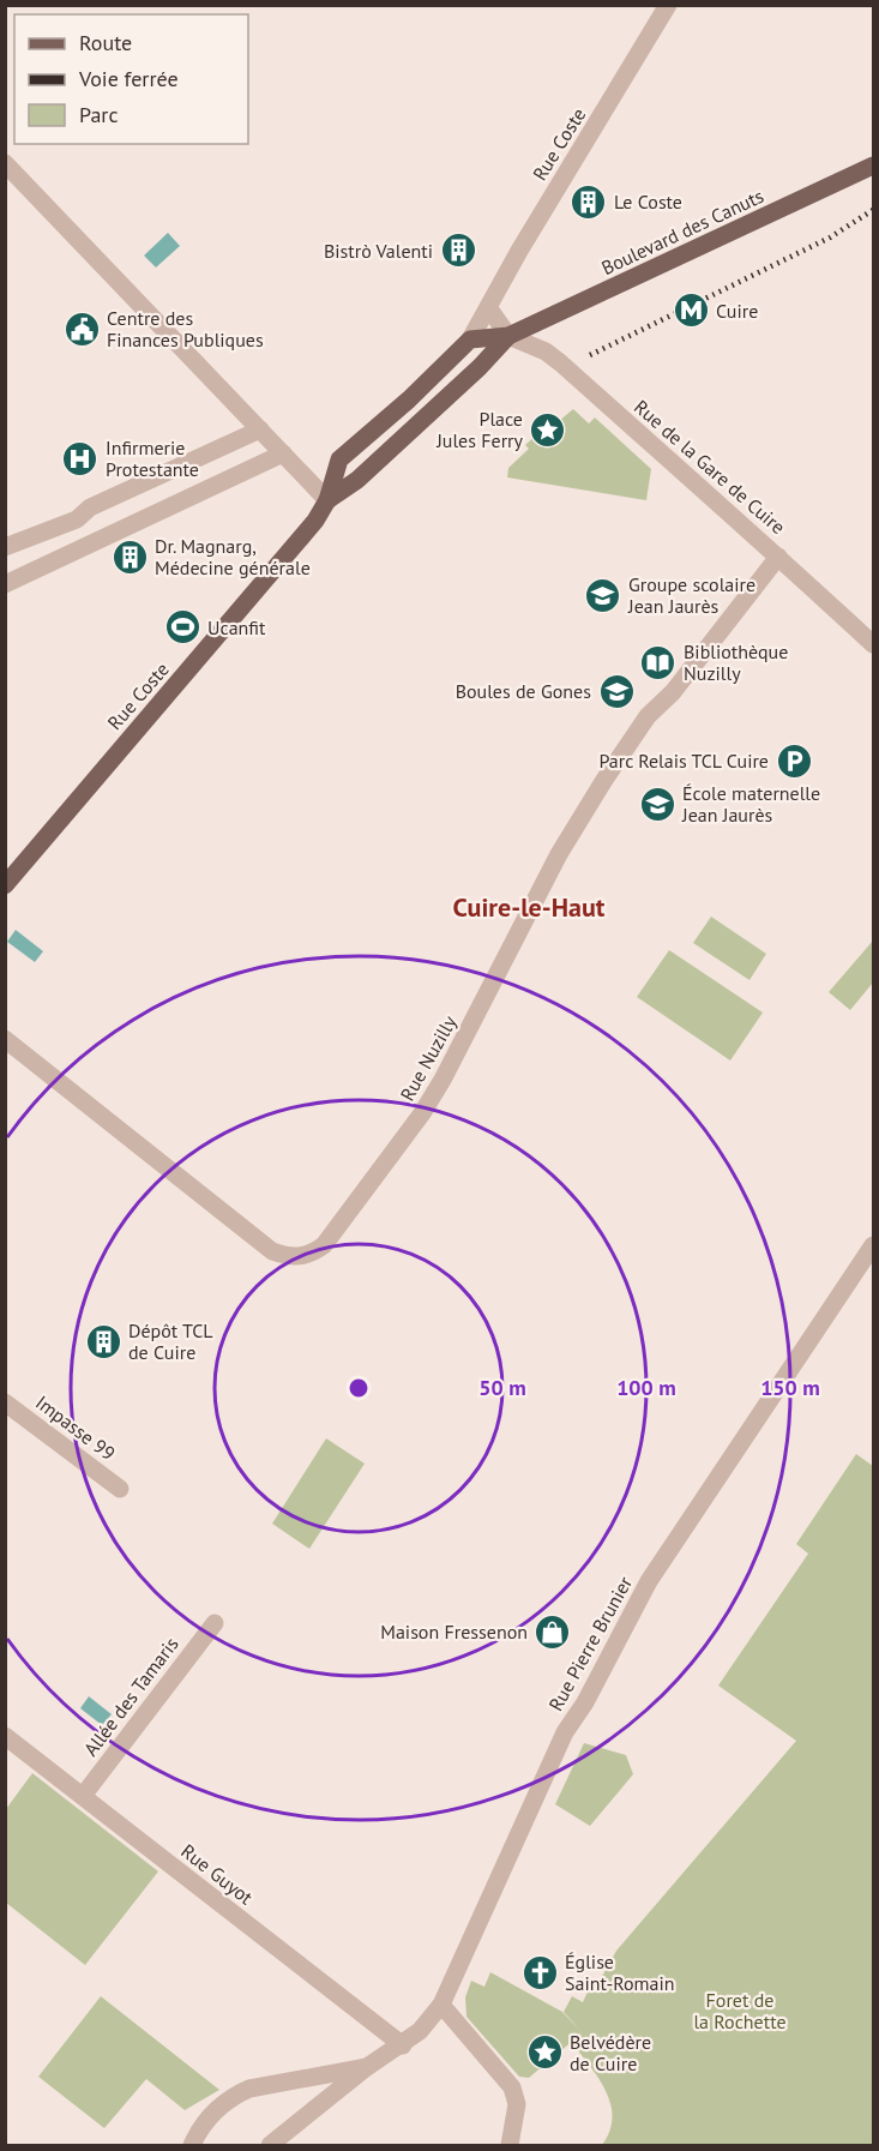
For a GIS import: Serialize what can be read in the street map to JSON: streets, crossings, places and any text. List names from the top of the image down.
{
  "streets": {
    "main road": ["Rue Coste", "Boulevard des Canuts"],
    "street": [
      "Rue de la Gare de Cuire",
      "Rue Nuzilly",
      "Impasse 99",
      "Rue Pierre Brunier",
      "Allée des Tamaris",
      "Rue Guyot"
    ]
  },
  "crossings": [
    ["Rue Coste", "Boulevard des Canuts"],
    ["Rue Coste", "Rue de la Gare de Cuire"],
    ["Boulevard des Canuts", "Rue de la Gare de Cuire"],
    ["Rue de la Gare de Cuire", "Rue Nuzilly"],
    ["Rue Pierre Brunier", "Rue Guyot"],
    ["Allée des Tamaris", "Rue Guyot"]
  ],
  "districts": ["Cuire-le-Haut"],
  "parks": ["Foret de la Rochette"],
  "places": {
    "building": [
      "Le Coste",
      "Bistrò Valenti",
      "Dr. Magnarg, Médecine générale",
      "Dépôt TCL de Cuire"
    ],
    "metro station": ["Cuire"],
    "public building": ["Centre des Finances Publiques"],
    "place": ["Place Jules Ferry", "Belvédère de Cuire"],
    "hospital": ["Infirmerie Protestante"],
    "school or university": ["Groupe scolaire Jean Jaurès", "Boules de Gones", "École maternelle Jean Jaurès"],
    "sports": ["Ucanfit"],
    "library": ["Bibliothèque Nuzilly"],
    "parking": ["Parc Relais TCL Cuire"],
    "shop": ["Maison Fressenon"],
    "church": ["Église Saint-Romain"]
  },
  "legend": ["Route", "Voie ferrée", "Parc"],
  "rings": ["50 m", "100 m", "150 m"]
}
